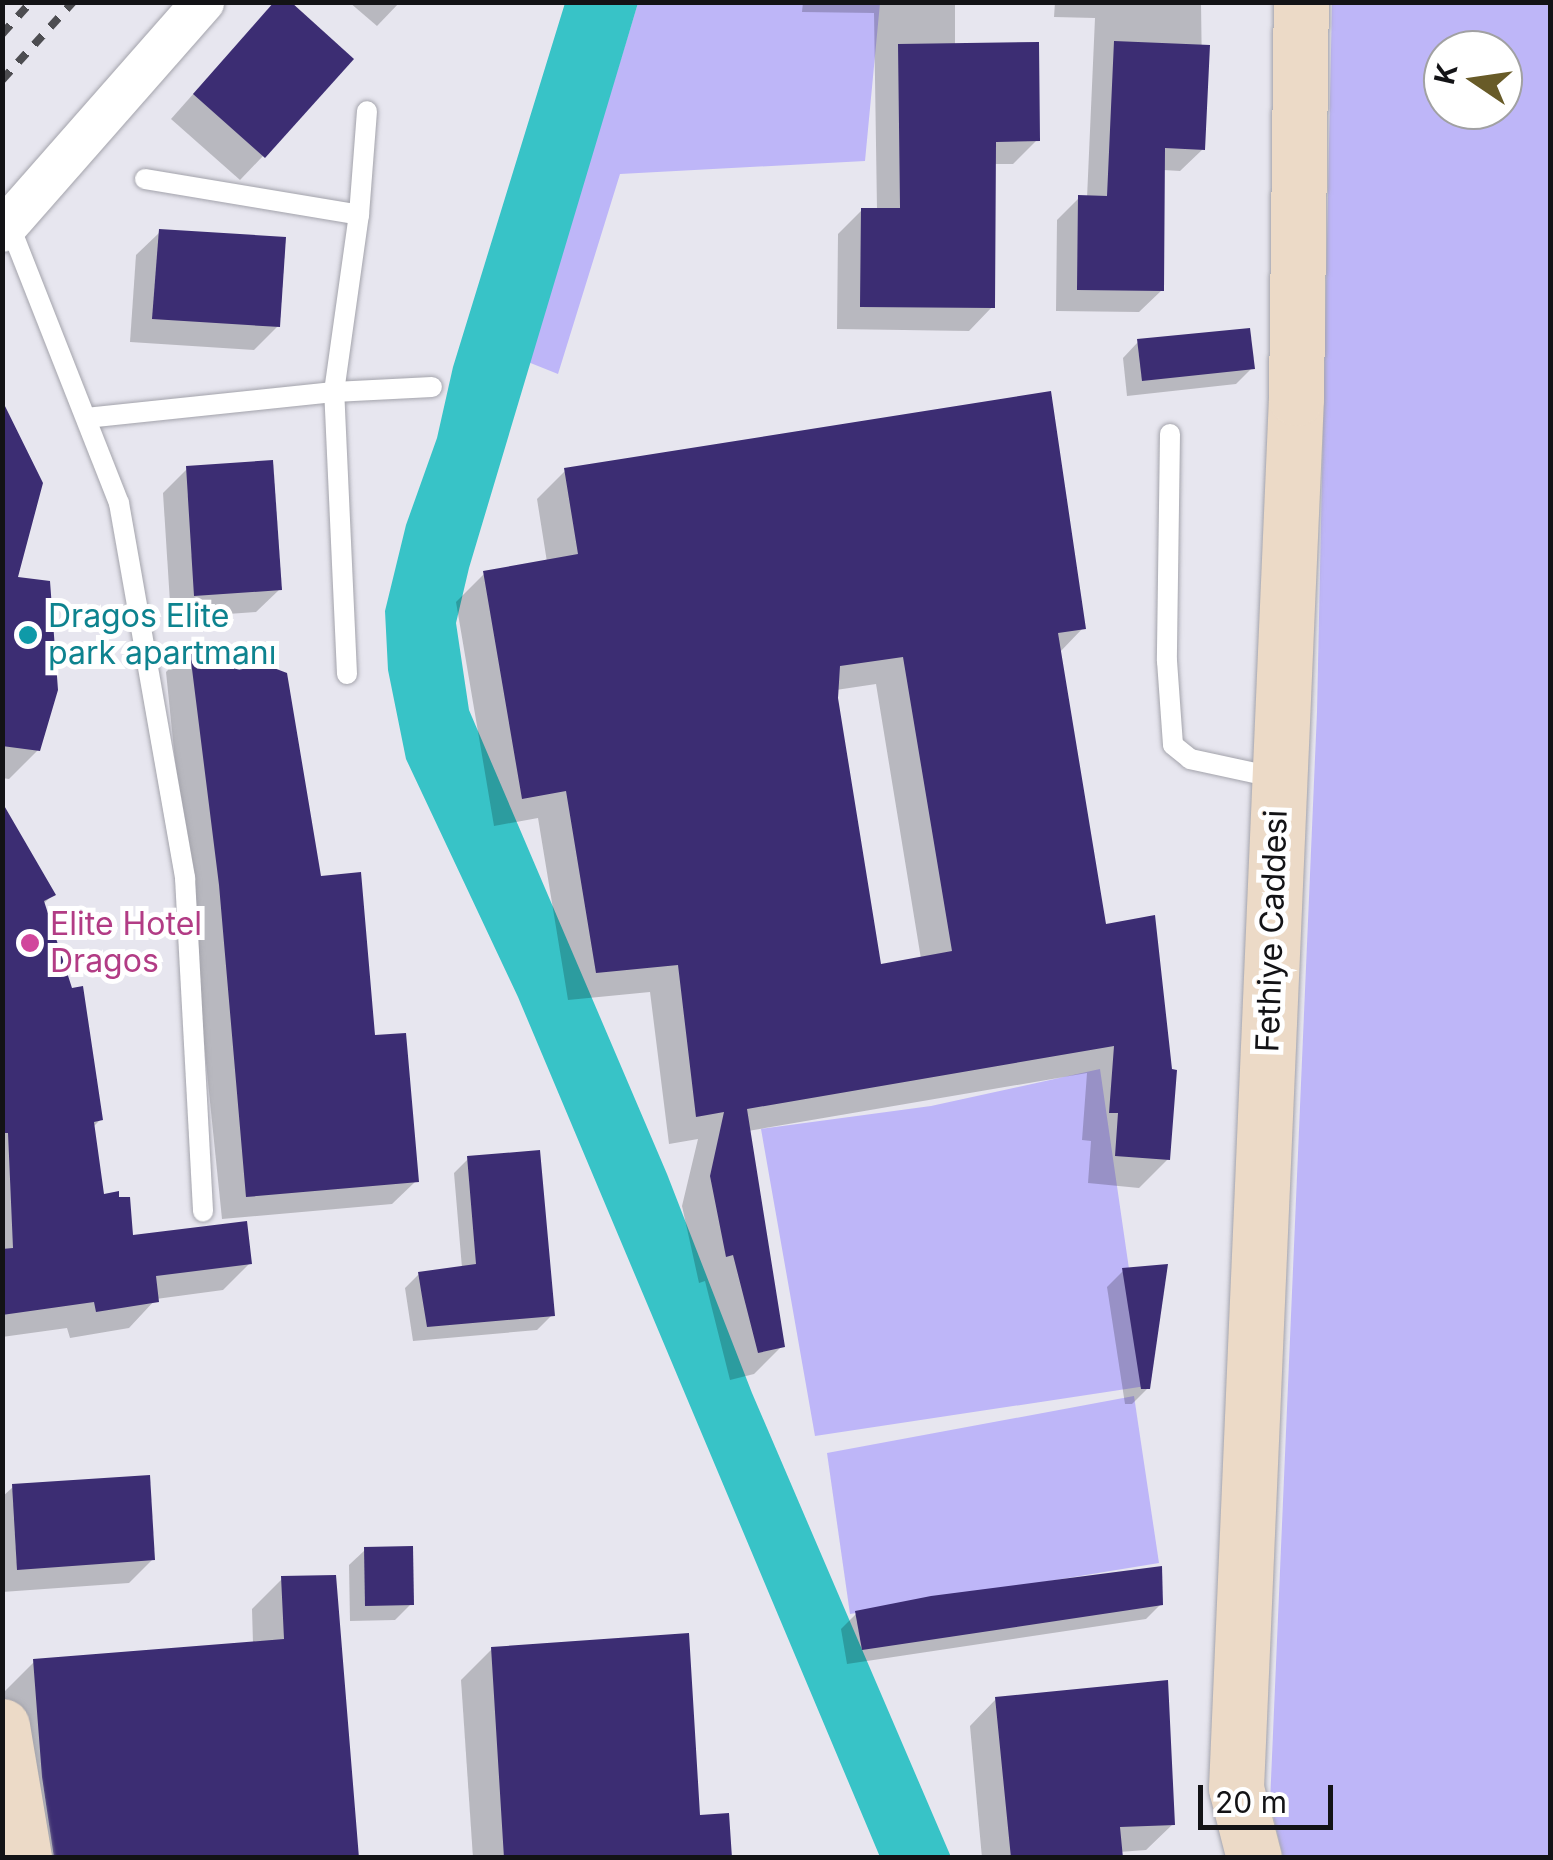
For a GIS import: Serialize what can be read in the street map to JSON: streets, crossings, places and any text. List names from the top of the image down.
{
  "streets": {
    "street": ["Fethiye Caddesi"]
  },
  "places": ["Dragos Elite park apartmanı", "Elite Hotel Dragos"],
  "scale_bar": "20 m",
  "north": "left"
}
